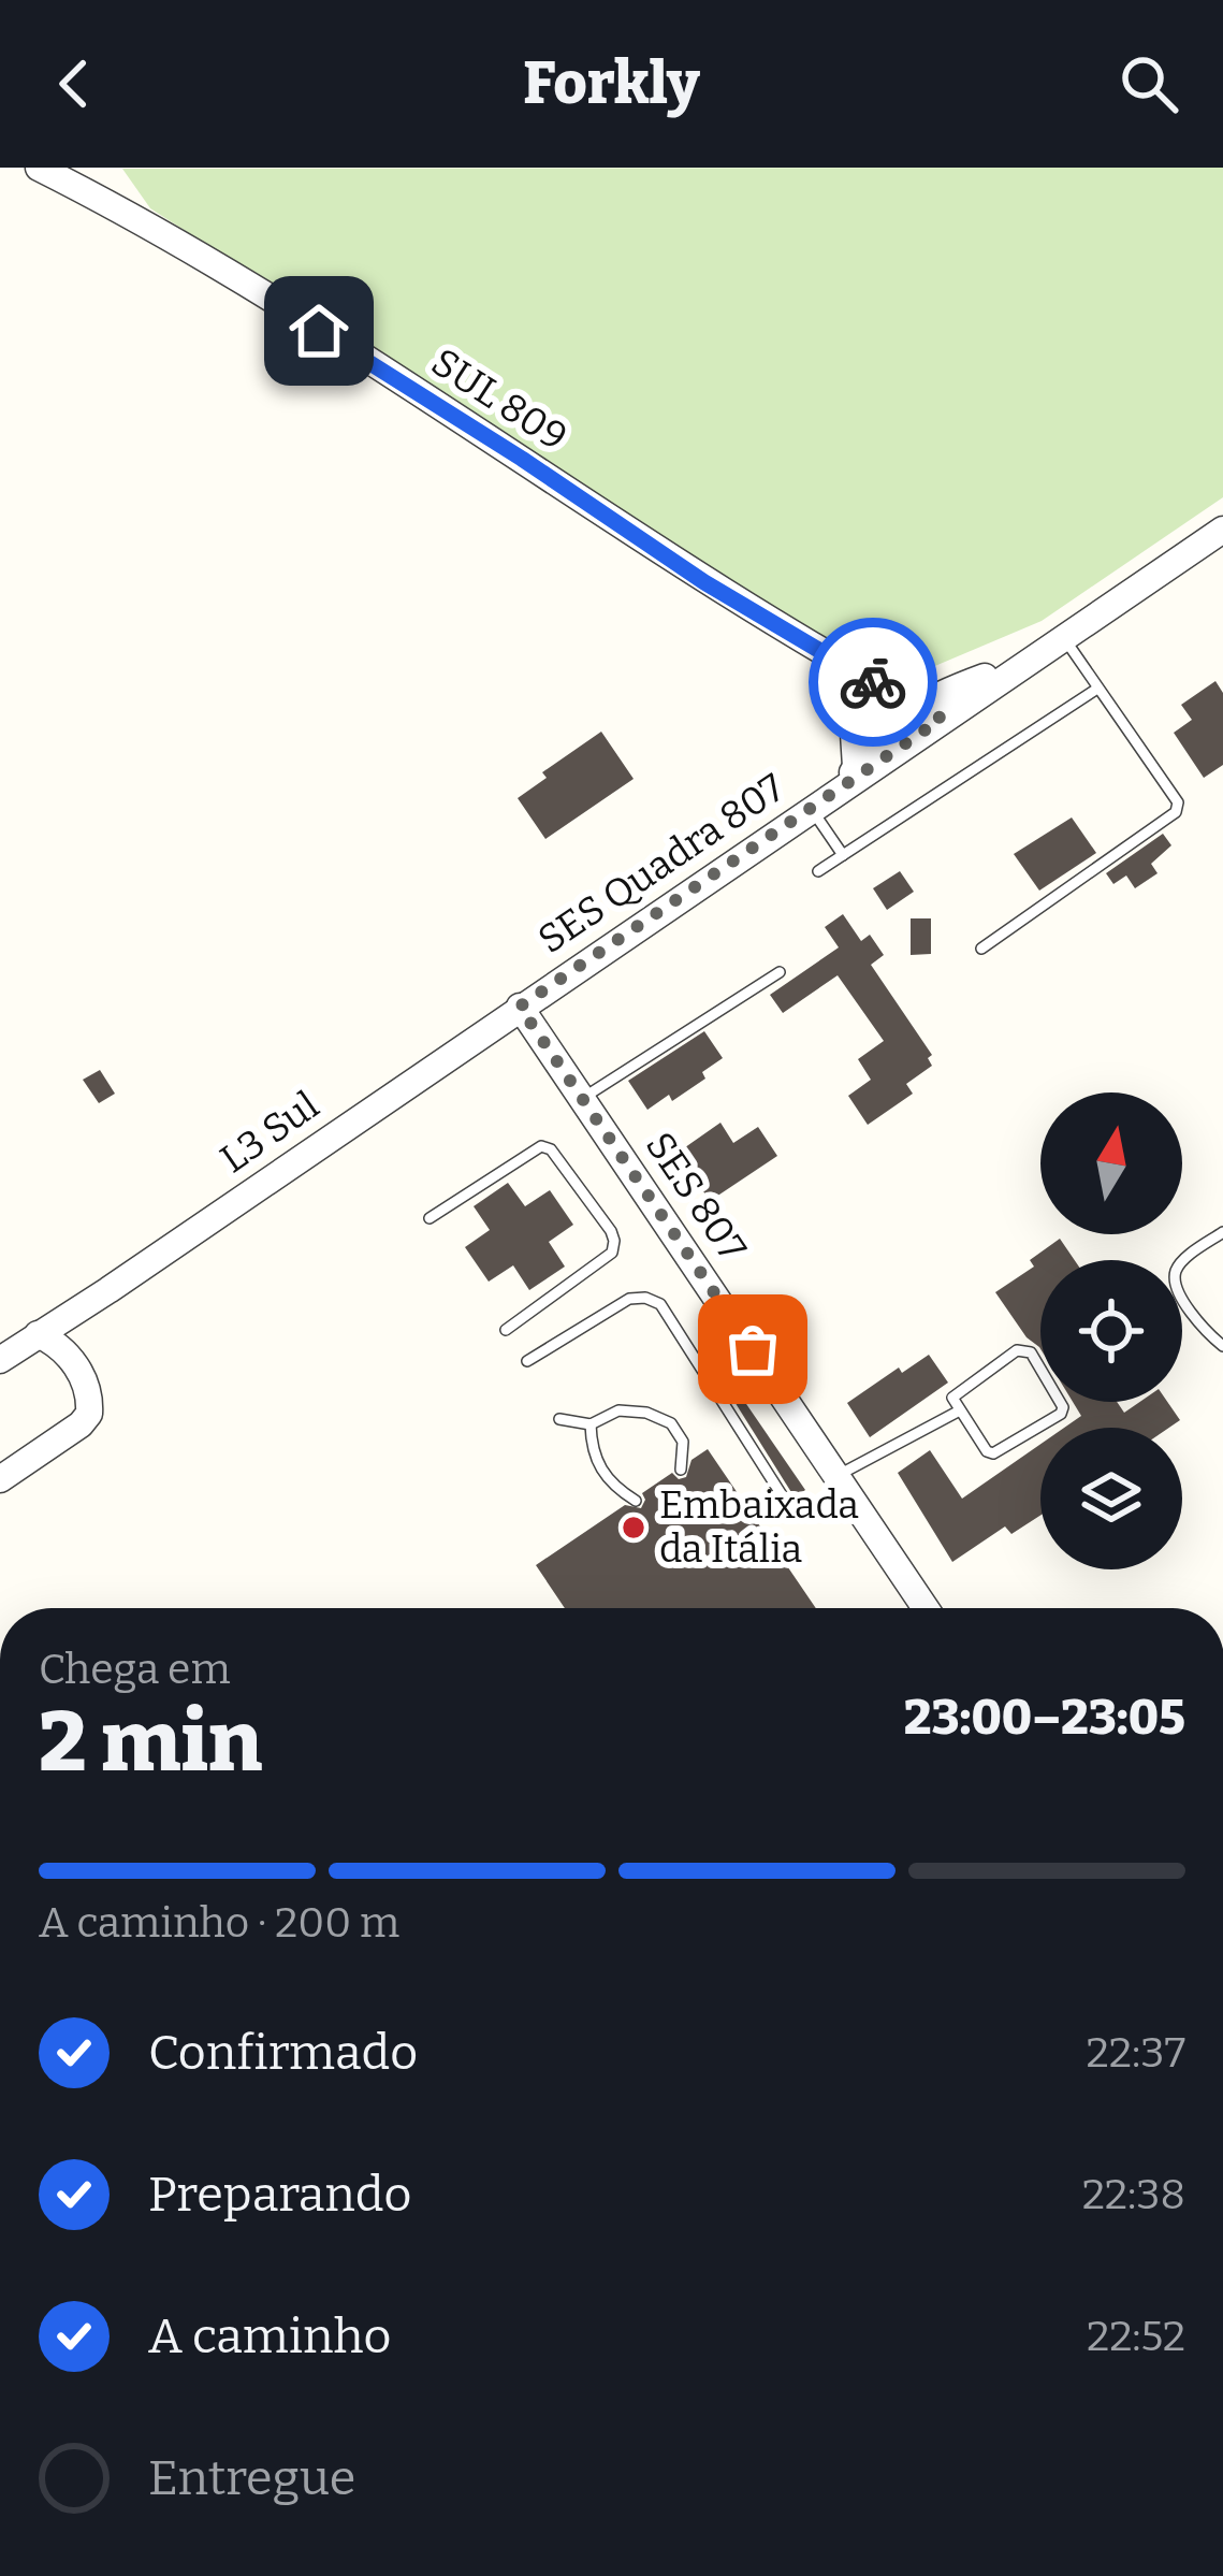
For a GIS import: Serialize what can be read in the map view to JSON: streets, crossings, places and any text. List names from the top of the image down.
{
  "streets": {
    "street": [
      "SUL 809",
      "SES Quadra 807",
      "L3 Sul",
      "SES 807"
    ]
  },
  "crossings": [
    ["SUL 809", "SES Quadra 807"],
    ["SES Quadra 807", "L3 Sul"],
    ["SES Quadra 807", "SES 807"],
    ["L3 Sul", "SES 807"]
  ],
  "places": ["Embaixada da Itália"],
  "north": "top",
  "page": {
    "header": "Forkly",
    "heading": ["2 min", "Chega em", "23:00–23:05"],
    "bar": "A caminho · 200 m",
    "list": [
      ["Confirmado", "22:37"],
      ["Preparando", "22:38"],
      ["A caminho", "22:52"],
      "Entregue"
    ]
  }
}
